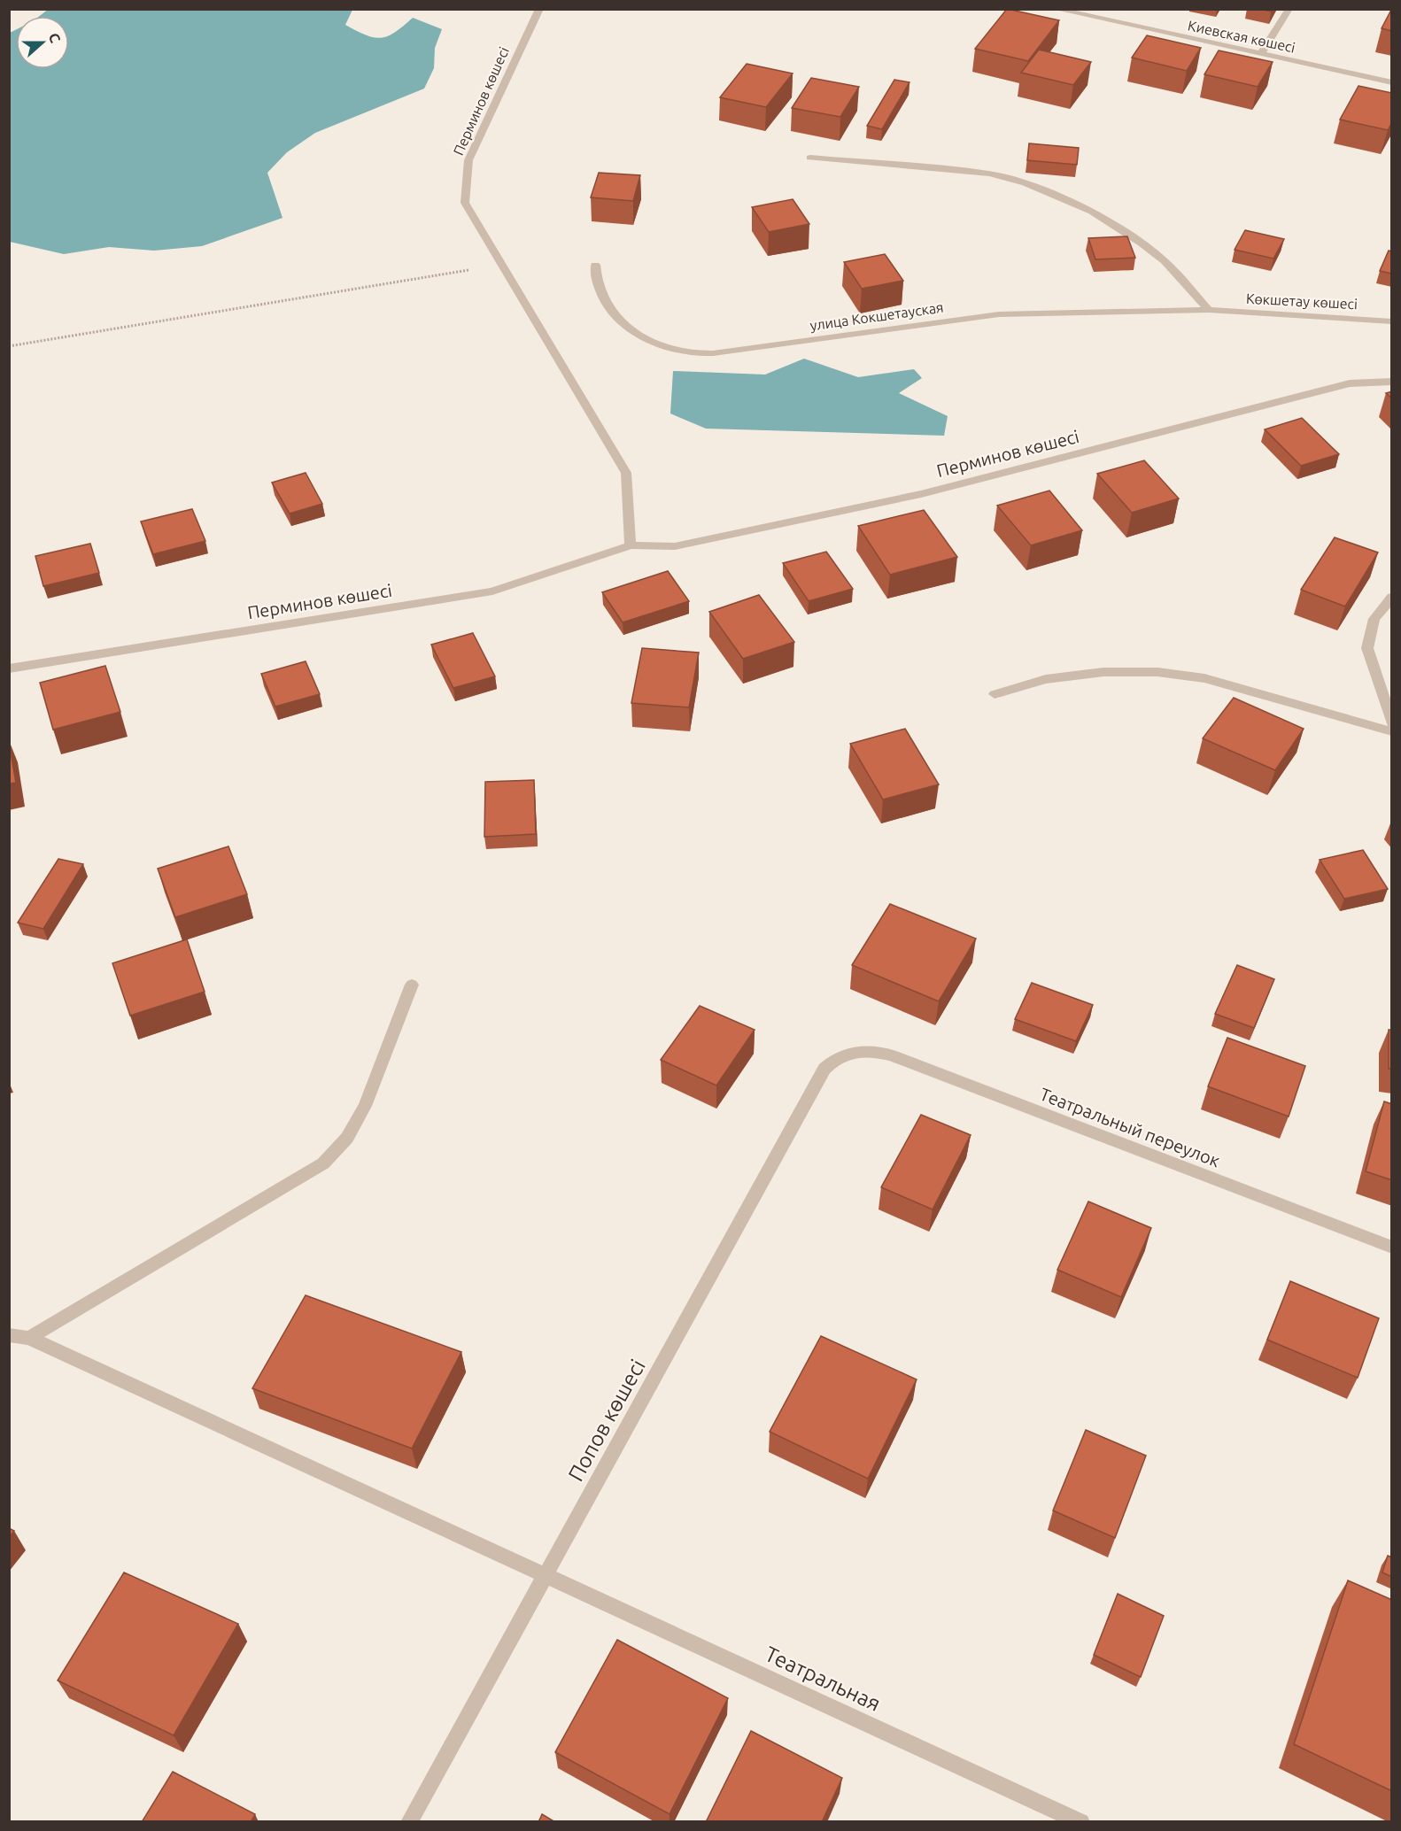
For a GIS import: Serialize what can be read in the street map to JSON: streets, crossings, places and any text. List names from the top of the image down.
{
  "streets": {
    "street": [
      "Киевская көшесі",
      "Перминов көшесі",
      "Көкшетау көшесі",
      "улица Кокшетауская",
      "Театральный переулок",
      "Попов көшесі",
      "Театральная"
    ]
  },
  "crossings": [
    ["Көкшетау көшесі", "улица Кокшетауская"],
    ["Театральный переулок", "Попов көшесі"],
    ["Попов көшесі", "Театральная"]
  ],
  "north": "right"
}
